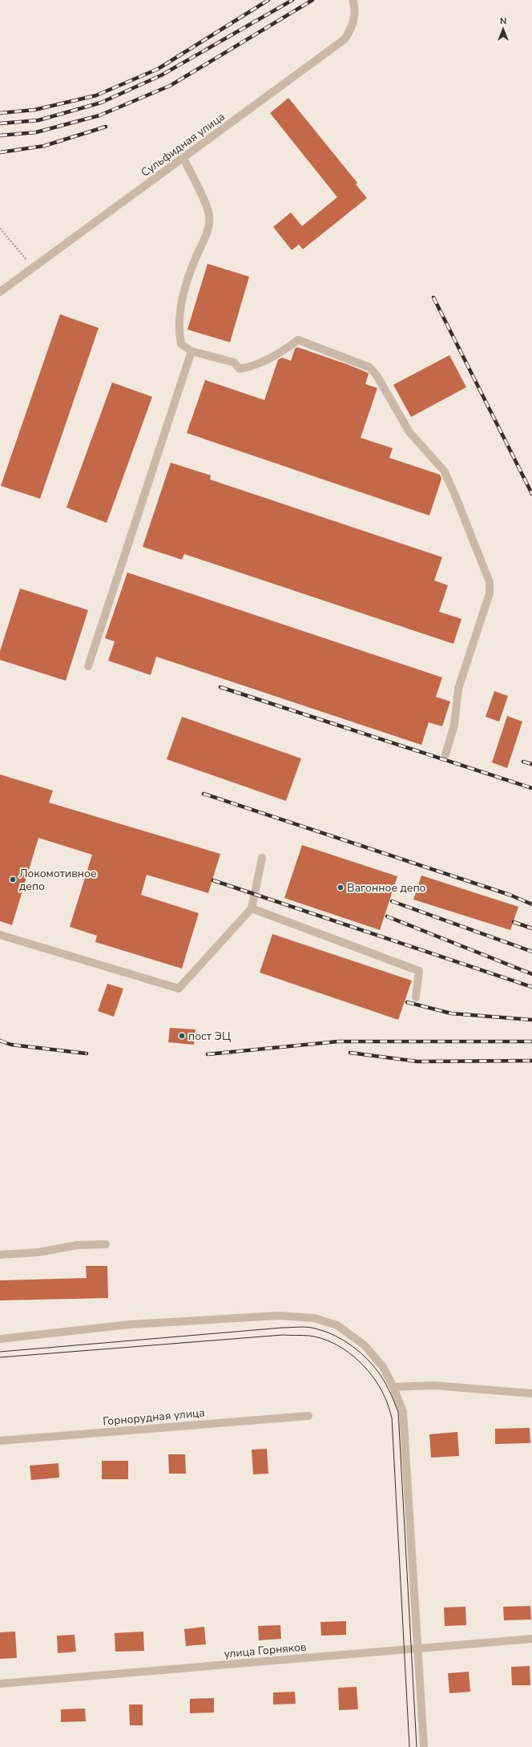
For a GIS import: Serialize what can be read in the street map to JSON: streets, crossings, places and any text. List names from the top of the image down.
{
  "streets": {
    "street": ["Сульфидная улица", "Горнорудная улица", "улица Горняков"]
  },
  "places": ["Локомотивное депо", "Вагонное депо", "пост ЭЦ"],
  "north": "top"
}
